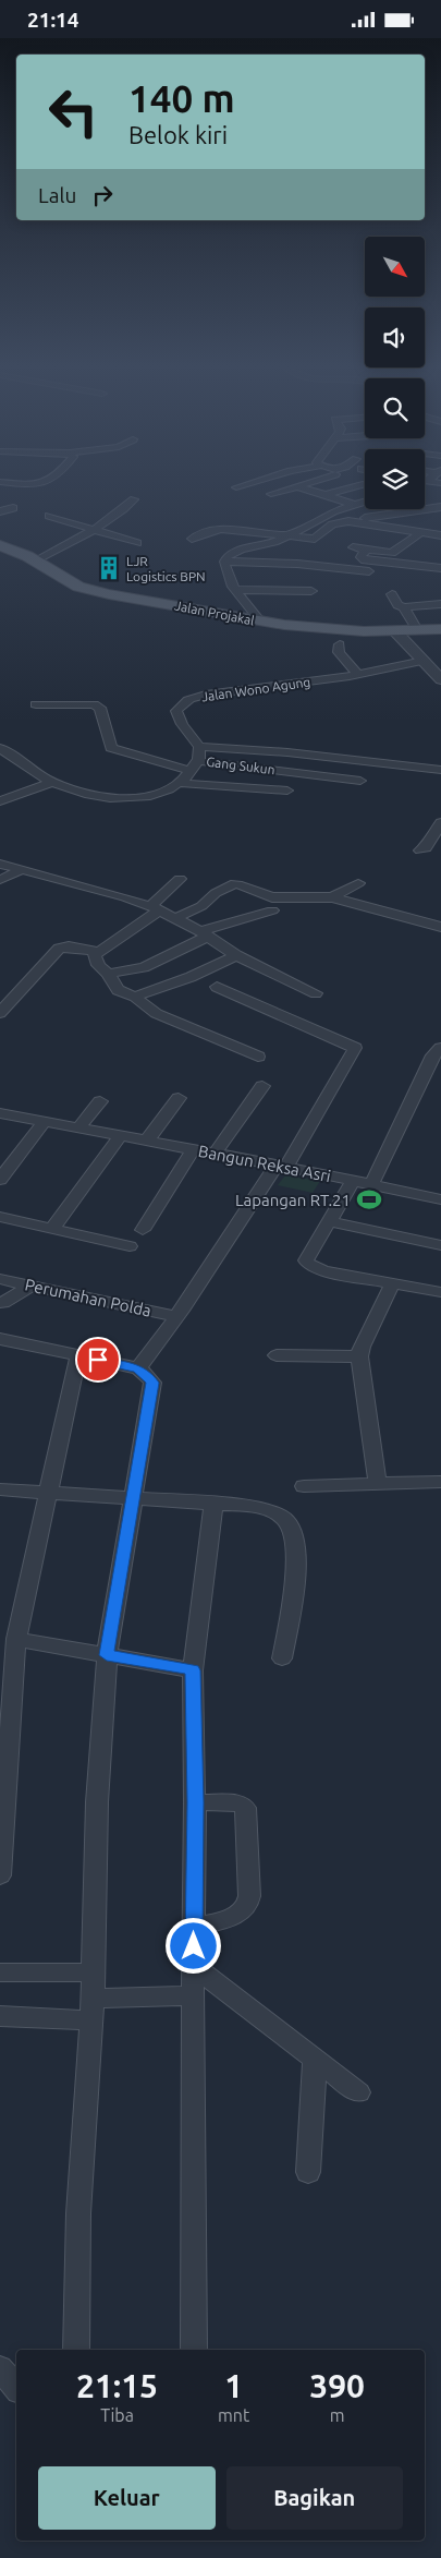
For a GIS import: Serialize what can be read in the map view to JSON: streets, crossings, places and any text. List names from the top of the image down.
{
  "streets": {
    "main road": ["Jalan Projakal"],
    "street": [
      "Jalan Wono Agung",
      "Gang Sukun",
      "Bangun Reksa Asri",
      "Perumahan Polda"
    ]
  },
  "places": {
    "building": ["LJR Logistics BPN"],
    "sports": ["Lapangan RT.21"]
  },
  "north": "bottom right",
  "page": {
    "status": "21:14",
    "turn": ["140 m", "Belok kiri"],
    "then": "Lalu",
    "eta": [
      "21:15",
      "Tiba",
      "1",
      "mnt",
      "390",
      "m"
    ],
    "buttons": ["Keluar", "Bagikan"]
  }
}
